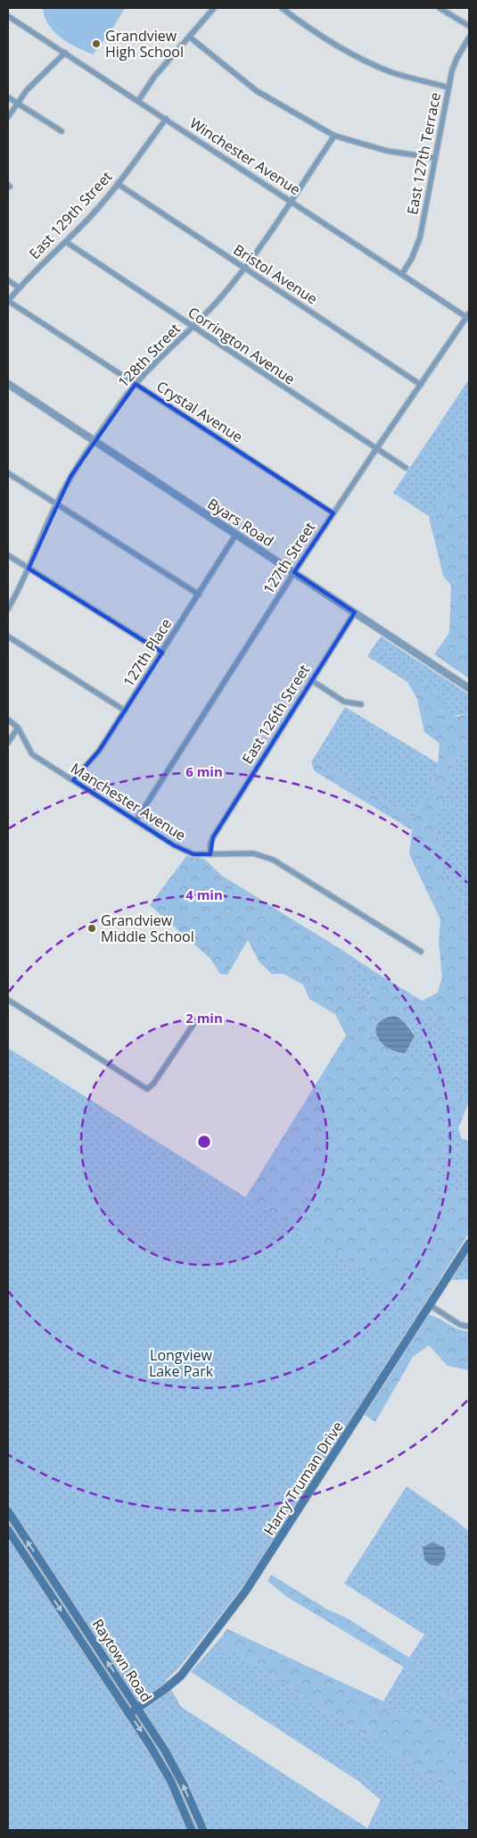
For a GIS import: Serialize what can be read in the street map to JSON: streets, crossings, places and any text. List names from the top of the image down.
{
  "streets": {
    "main road": ["Harry Truman Drive", "Raytown Road"],
    "street": [
      "East 127th Terrace",
      "Winchester Avenue",
      "East 129th Street",
      "Bristol Avenue",
      "Corrington Avenue",
      "128th Street",
      "Crystal Avenue",
      "Byars Road",
      "127th Street",
      "127th Place",
      "East 126th Street",
      "Manchester Avenue"
    ]
  },
  "crossings": [
    ["East 127th Terrace", "Winchester Avenue"],
    ["Winchester Avenue", "East 129th Street"],
    ["Winchester Avenue", "128th Street"],
    ["Winchester Avenue", "127th Street"],
    ["East 129th Street", "Bristol Avenue"],
    ["East 129th Street", "Corrington Avenue"],
    ["East 129th Street", "Crystal Avenue"],
    ["Bristol Avenue", "128th Street"],
    ["Bristol Avenue", "127th Street"],
    ["Corrington Avenue", "128th Street"],
    ["Corrington Avenue", "127th Street"],
    ["128th Street", "Crystal Avenue"],
    ["128th Street", "Byars Road"],
    ["Crystal Avenue", "127th Street"],
    ["Byars Road", "127th Street"],
    ["Byars Road", "127th Place"],
    ["Byars Road", "East 126th Street"],
    ["127th Street", "Manchester Avenue"],
    ["127th Place", "Manchester Avenue"],
    ["East 126th Street", "Manchester Avenue"],
    ["Harry Truman Drive", "Raytown Road"]
  ],
  "parks": ["Longview Lake Park"],
  "places": ["Grandview High School", "Grandview Middle School"],
  "rings": ["6 min", "4 min", "2 min"]
}
